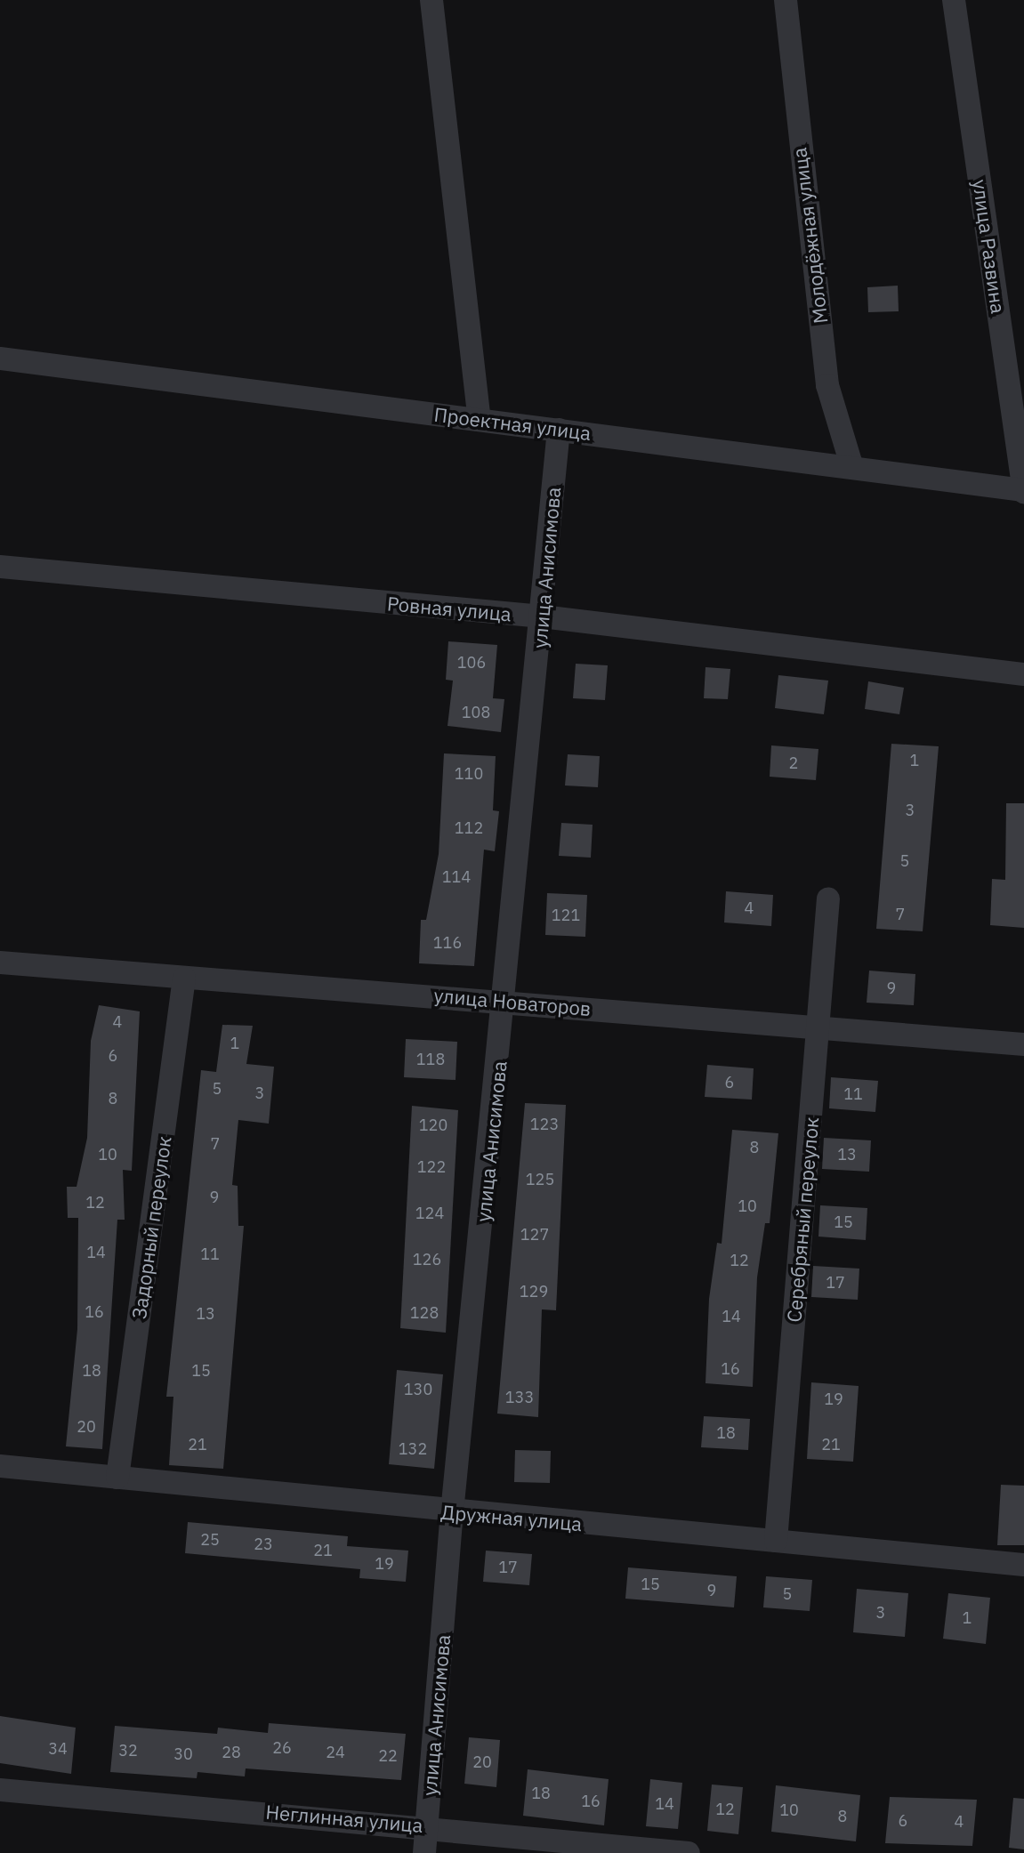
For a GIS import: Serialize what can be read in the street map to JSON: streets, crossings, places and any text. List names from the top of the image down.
{
  "streets": {
    "street": [
      "Молодёжная улица",
      "улица Развина",
      "Проектная улица",
      "улица Анисимова",
      "Ровная улица",
      "улица Новаторов",
      "Серебряный переулок",
      "Задорный переулок",
      "Дружная улица",
      "Неглинная улица"
    ]
  },
  "crossings": [
    ["Молодёжная улица", "Проектная улица"],
    ["улица Развина", "Проектная улица"],
    ["Проектная улица", "улица Анисимова"],
    ["улица Анисимова", "Ровная улица"],
    ["улица Анисимова", "улица Новаторов"],
    ["улица Анисимова", "Дружная улица"],
    ["улица Анисимова", "Неглинная улица"],
    ["улица Новаторов", "Серебряный переулок"],
    ["улица Новаторов", "Задорный переулок"],
    ["Серебряный переулок", "Дружная улица"],
    ["Задорный переулок", "Дружная улица"]
  ],
  "house_numbers": [
    "106",
    "108",
    "1",
    "2",
    "110",
    "3",
    "112",
    "5",
    "114",
    "4",
    "7",
    "121",
    "116",
    "9",
    "4",
    "1",
    "6",
    "118",
    "6",
    "5",
    "3",
    "11",
    "8",
    "123",
    "120",
    "7",
    "8",
    "10",
    "13",
    "122",
    "125",
    "9",
    "12",
    "10",
    "124",
    "15",
    "127",
    "14",
    "11",
    "126",
    "12",
    "17",
    "129",
    "16",
    "128",
    "13",
    "14",
    "16",
    "18",
    "15",
    "130",
    "133",
    "19",
    "20",
    "18",
    "21",
    "21",
    "132",
    "25",
    "23",
    "21",
    "19",
    "17",
    "15",
    "9",
    "5",
    "3",
    "1",
    "26",
    "34",
    "32",
    "28",
    "24",
    "30",
    "22",
    "20",
    "18",
    "16",
    "14",
    "12",
    "10",
    "8",
    "6",
    "4"
  ]
}
